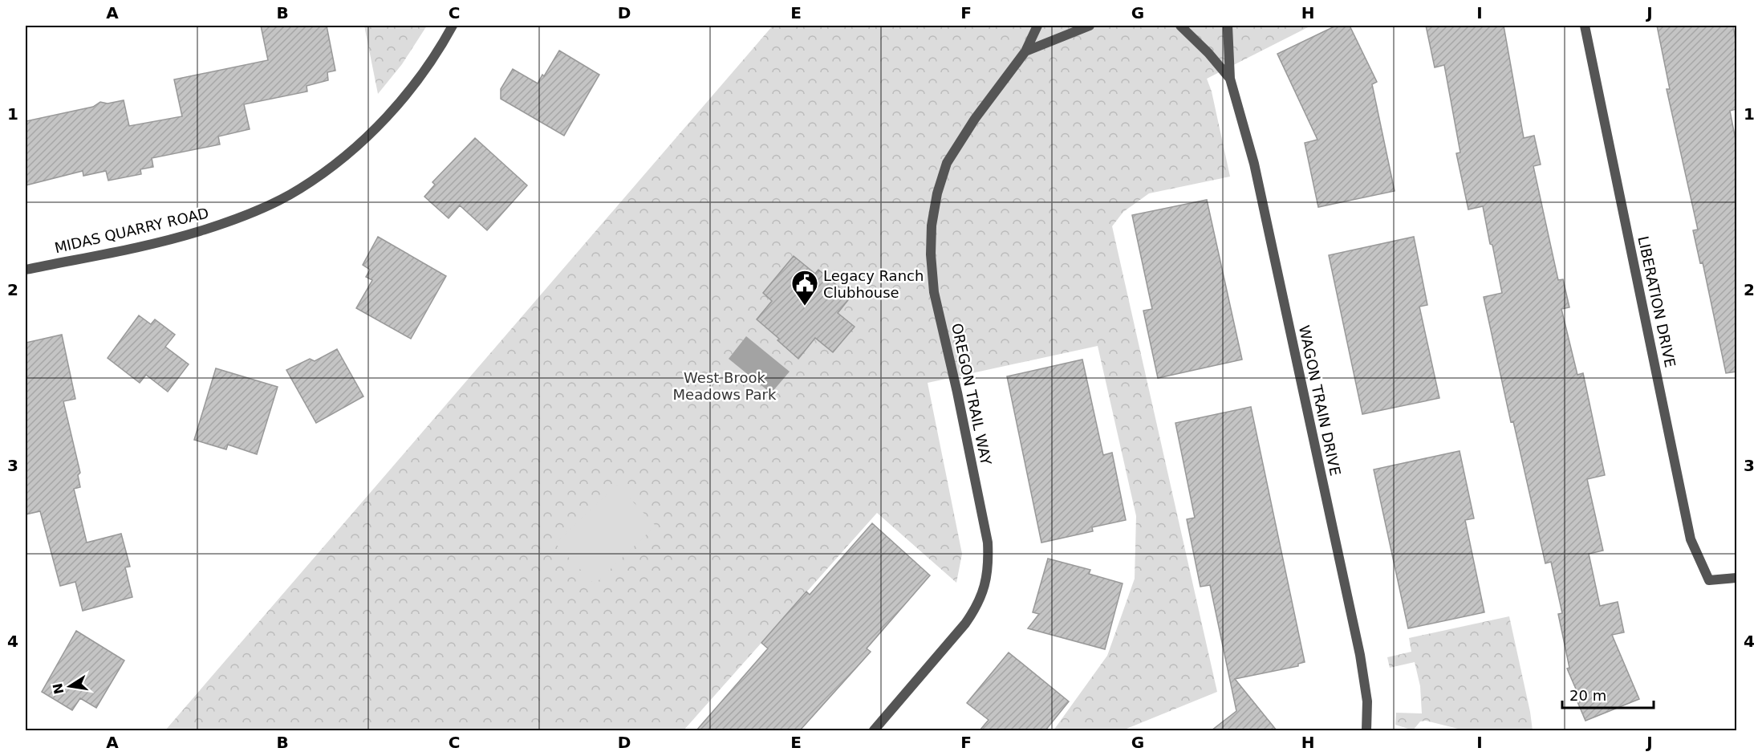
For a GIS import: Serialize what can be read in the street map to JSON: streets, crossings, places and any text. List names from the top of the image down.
{
  "streets": {
    "street": [
      "MIDAS QUARRY ROAD",
      "LIBERATION DRIVE",
      "OREGON TRAIL WAY",
      "WAGON TRAIN DRIVE"
    ]
  },
  "parks": ["West Brook Meadows Park"],
  "places": {
    "public building": ["Legacy Ranch Clubhouse"]
  },
  "scale_bar": "20 m",
  "north": "left",
  "grid": {
    "columns": [
      "A",
      "B",
      "C",
      "D",
      "E",
      "F",
      "G",
      "H",
      "I",
      "J"
    ],
    "rows": [
      "1",
      "2",
      "3",
      "4"
    ]
  }
}
